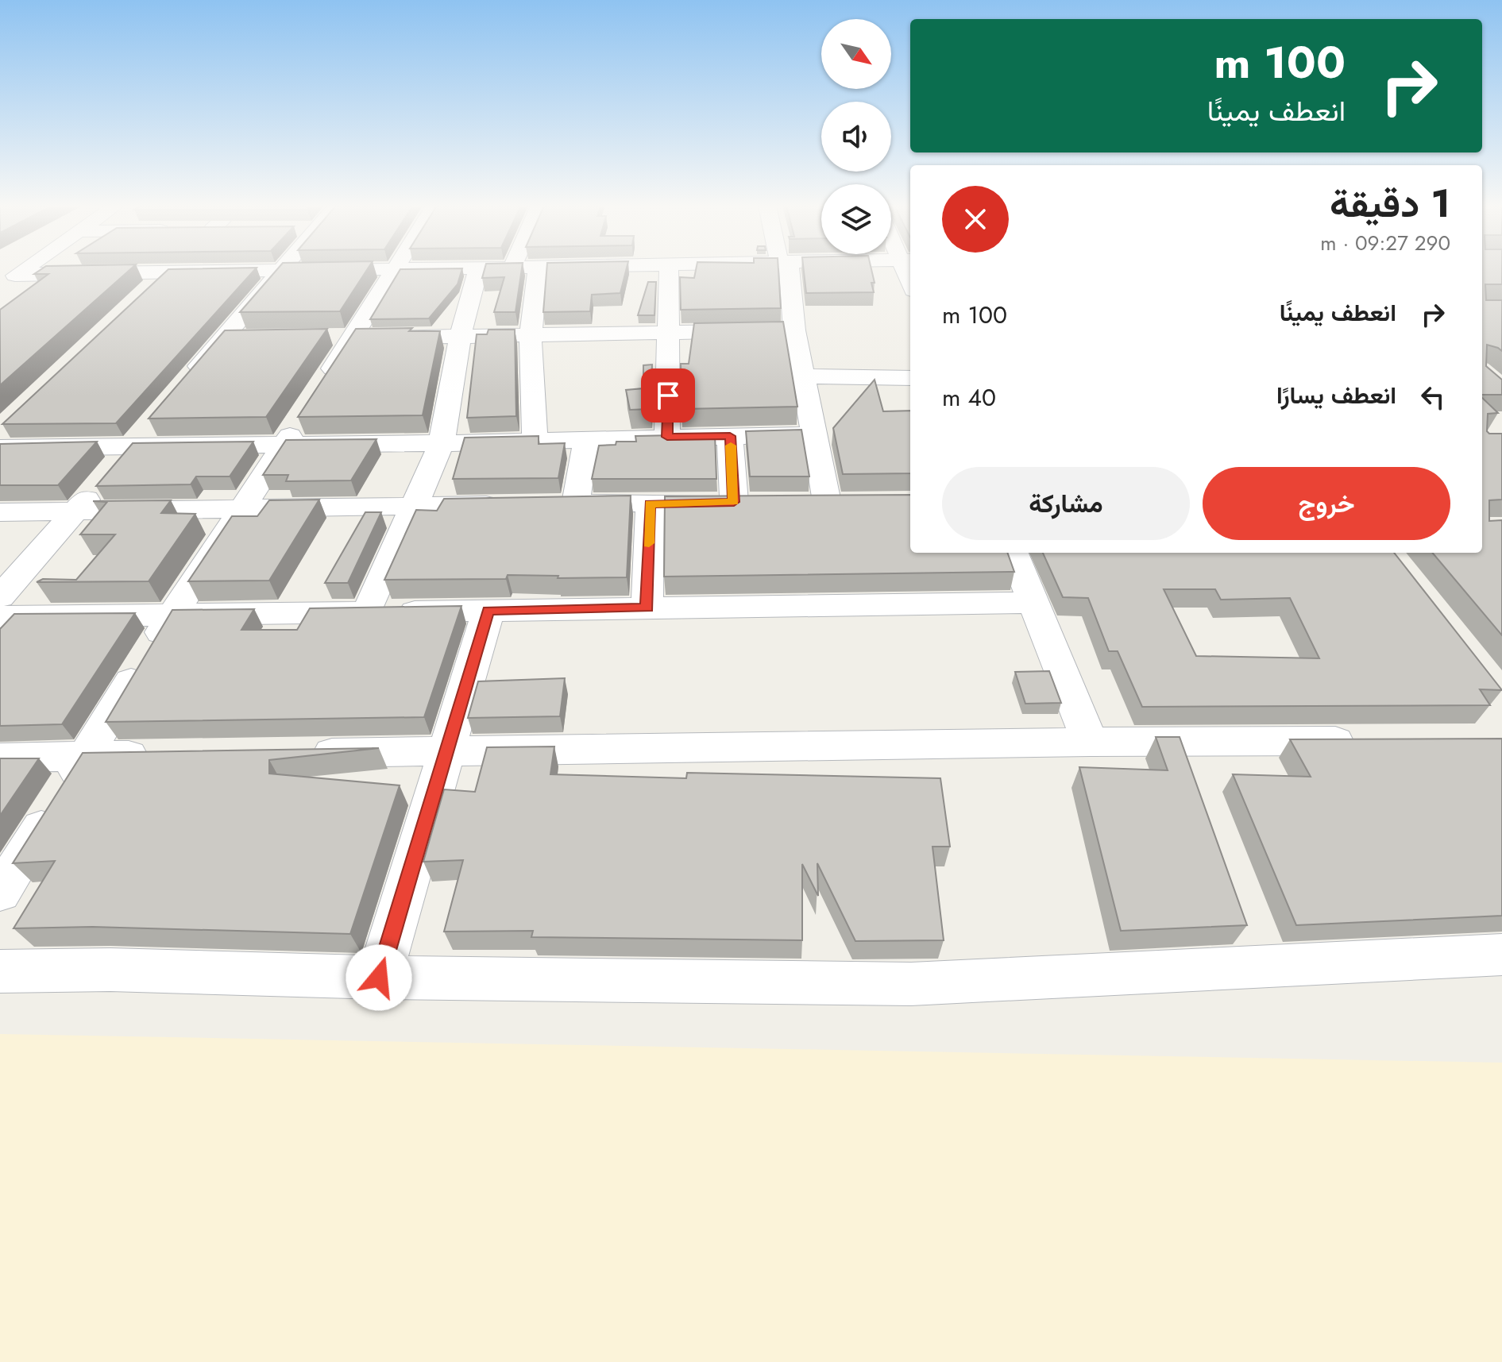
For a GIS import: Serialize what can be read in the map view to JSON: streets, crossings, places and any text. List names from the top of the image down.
{
  "north": "bottom right",
  "page": {
    "turn": ["100 m", "انعطف يمينًا"],
    "heading": ["1 دقيقة", "290 m · 09:27"],
    "list": [
      {
        "name": "انعطف يمينًا",
        "value": "100 m"
      },
      {
        "name": "انعطف يسارًا",
        "value": "40 m"
      }
    ],
    "buttons": ["خروج", "مشاركة"]
  }
}
